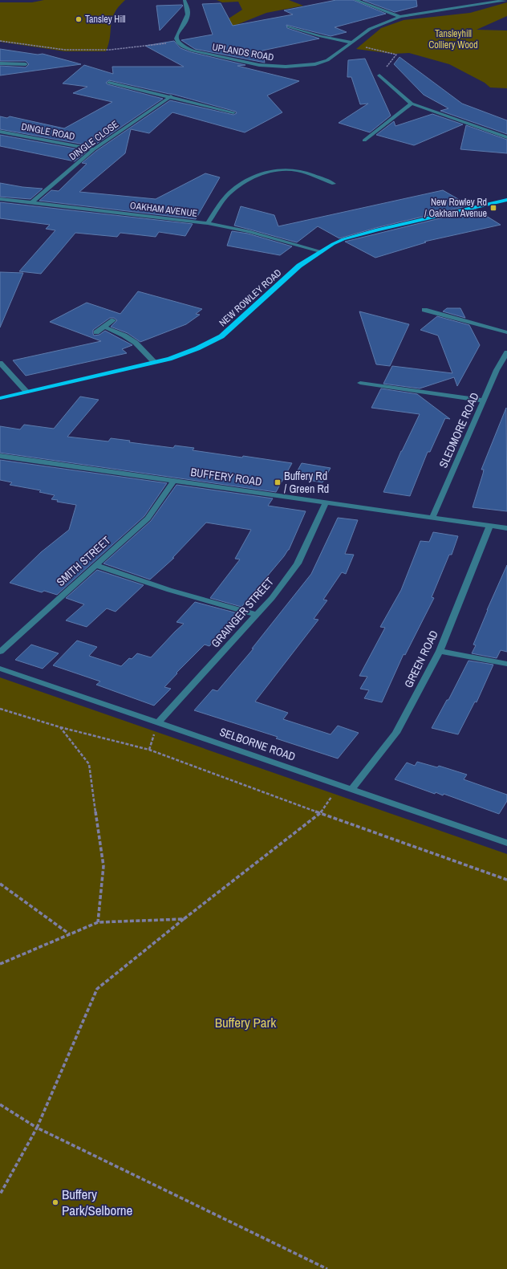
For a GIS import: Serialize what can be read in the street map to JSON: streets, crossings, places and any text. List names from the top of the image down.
{
  "streets": {
    "main road": ["NEW ROWLEY ROAD"],
    "street": [
      "UPLANDS ROAD",
      "DINGLE ROAD",
      "DINGLE CLOSE",
      "OAKHAM AVENUE",
      "SLEDMORE ROAD",
      "BUFFERY ROAD",
      "SMITH STREET",
      "GRAINGER STREET",
      "GREEN ROAD",
      "SELBORNE ROAD"
    ]
  },
  "crossings": [
    ["DINGLE ROAD", "DINGLE CLOSE"],
    ["DINGLE CLOSE", "OAKHAM AVENUE"],
    ["OAKHAM AVENUE", "NEW ROWLEY ROAD"],
    ["SLEDMORE ROAD", "BUFFERY ROAD"],
    ["BUFFERY ROAD", "SMITH STREET"],
    ["BUFFERY ROAD", "GRAINGER STREET"],
    ["BUFFERY ROAD", "GREEN ROAD"],
    ["GRAINGER STREET", "SELBORNE ROAD"],
    ["GREEN ROAD", "SELBORNE ROAD"]
  ],
  "parks": ["Tansleyhill Colliery Wood", "Buffery Park"],
  "places": {
    "other": ["Tansley Hill", "Buffery Park/Selborne"],
    "transit": ["New Rowley Rd / Oakham Avenue", "Buffery Rd / Green Rd"]
  }
}
